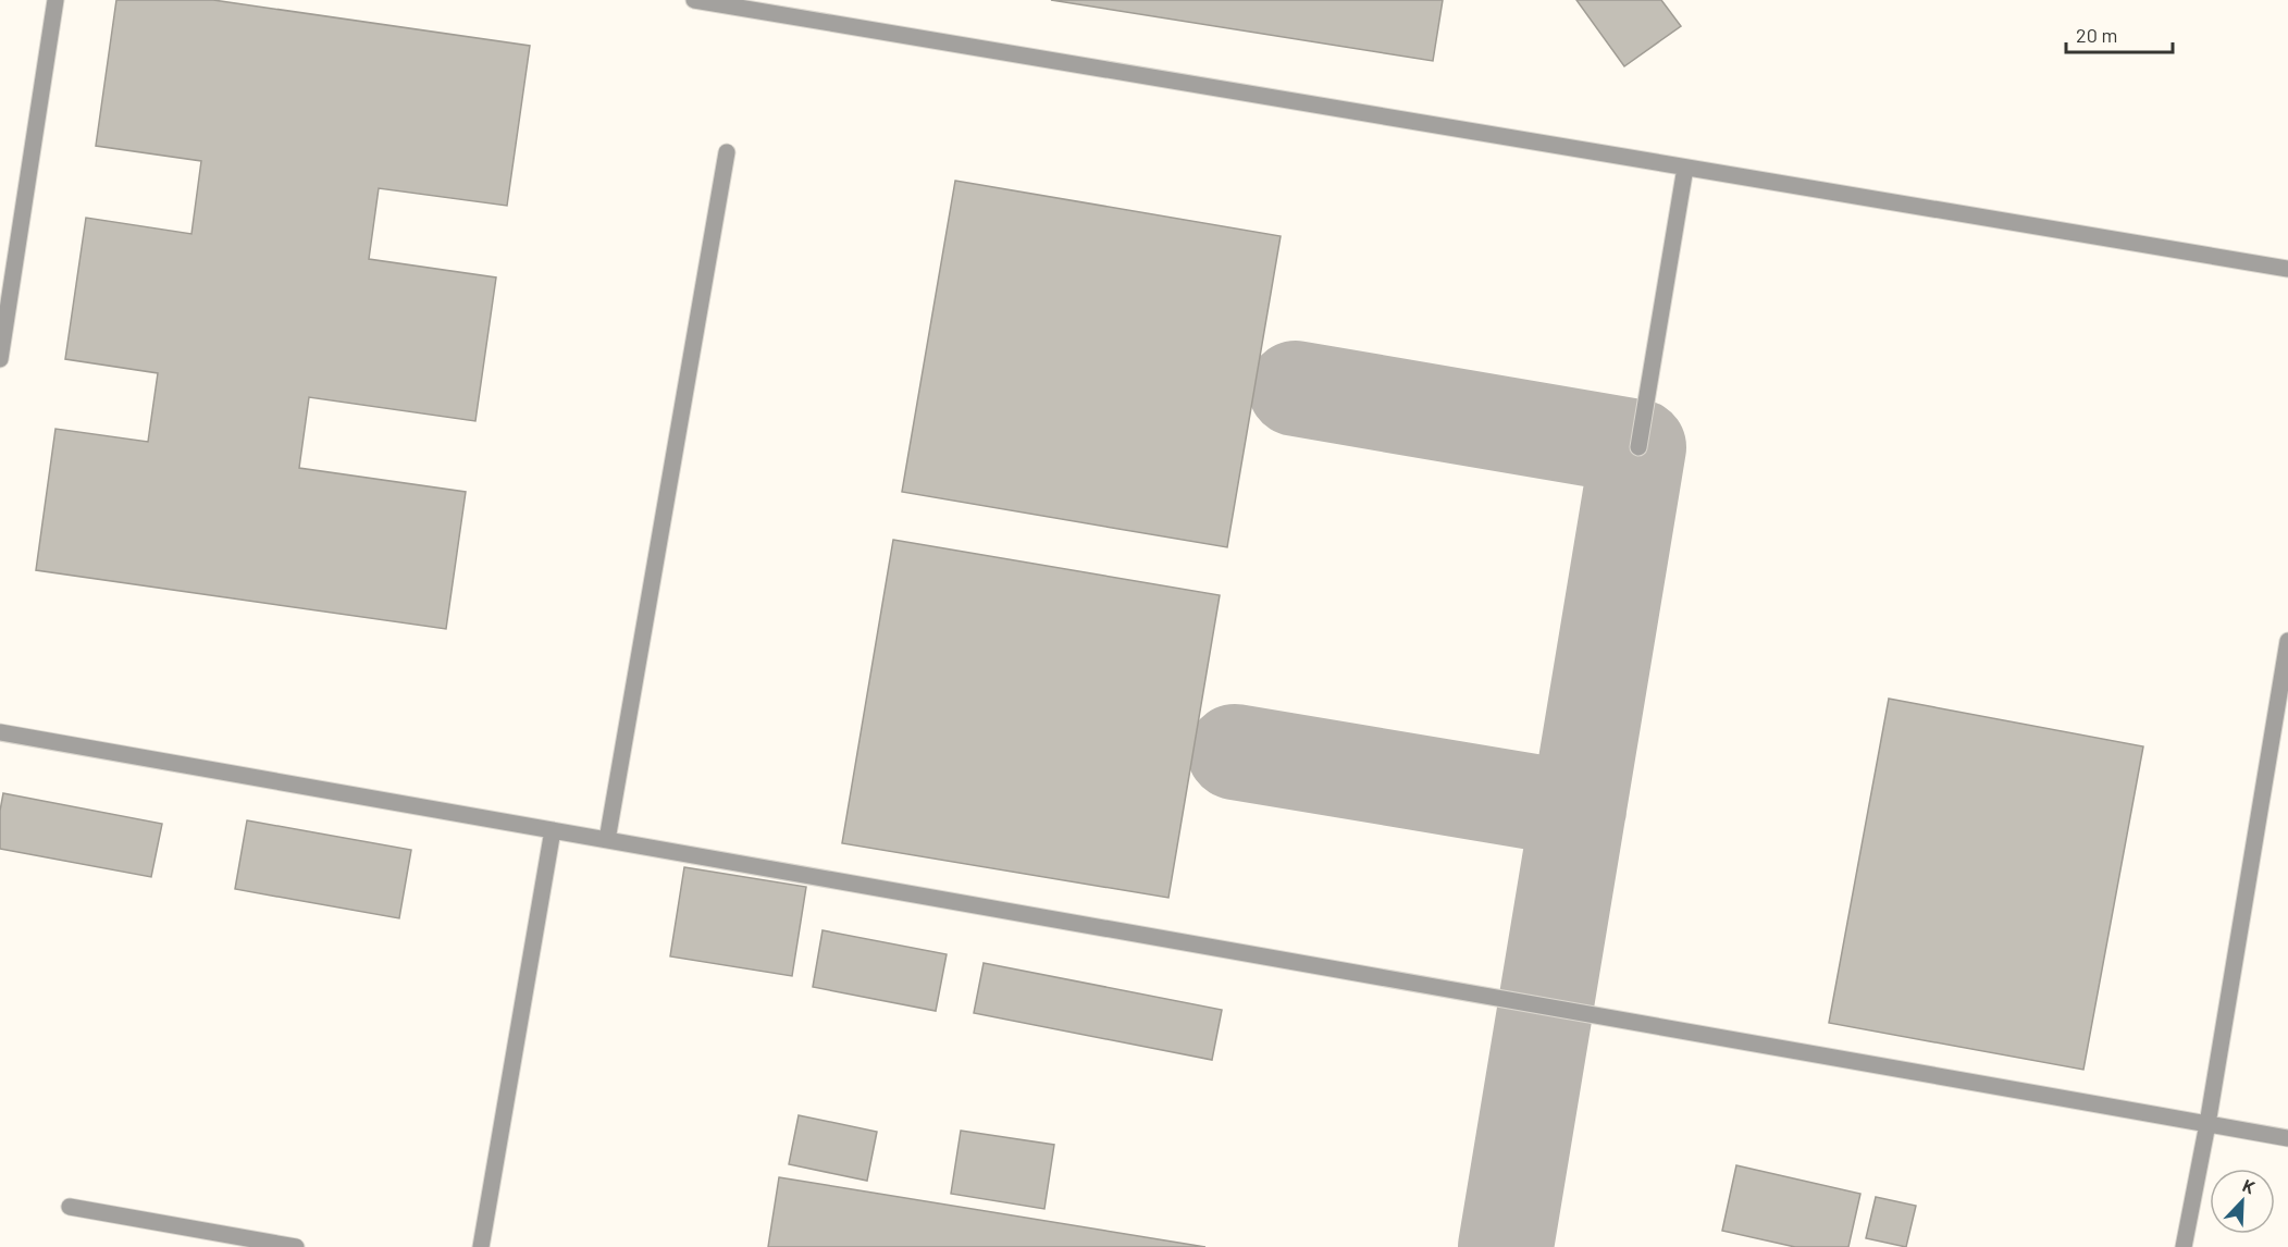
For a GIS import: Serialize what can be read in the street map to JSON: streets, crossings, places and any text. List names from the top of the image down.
{
  "scale_bar": "20 m",
  "north": "top right"
}
